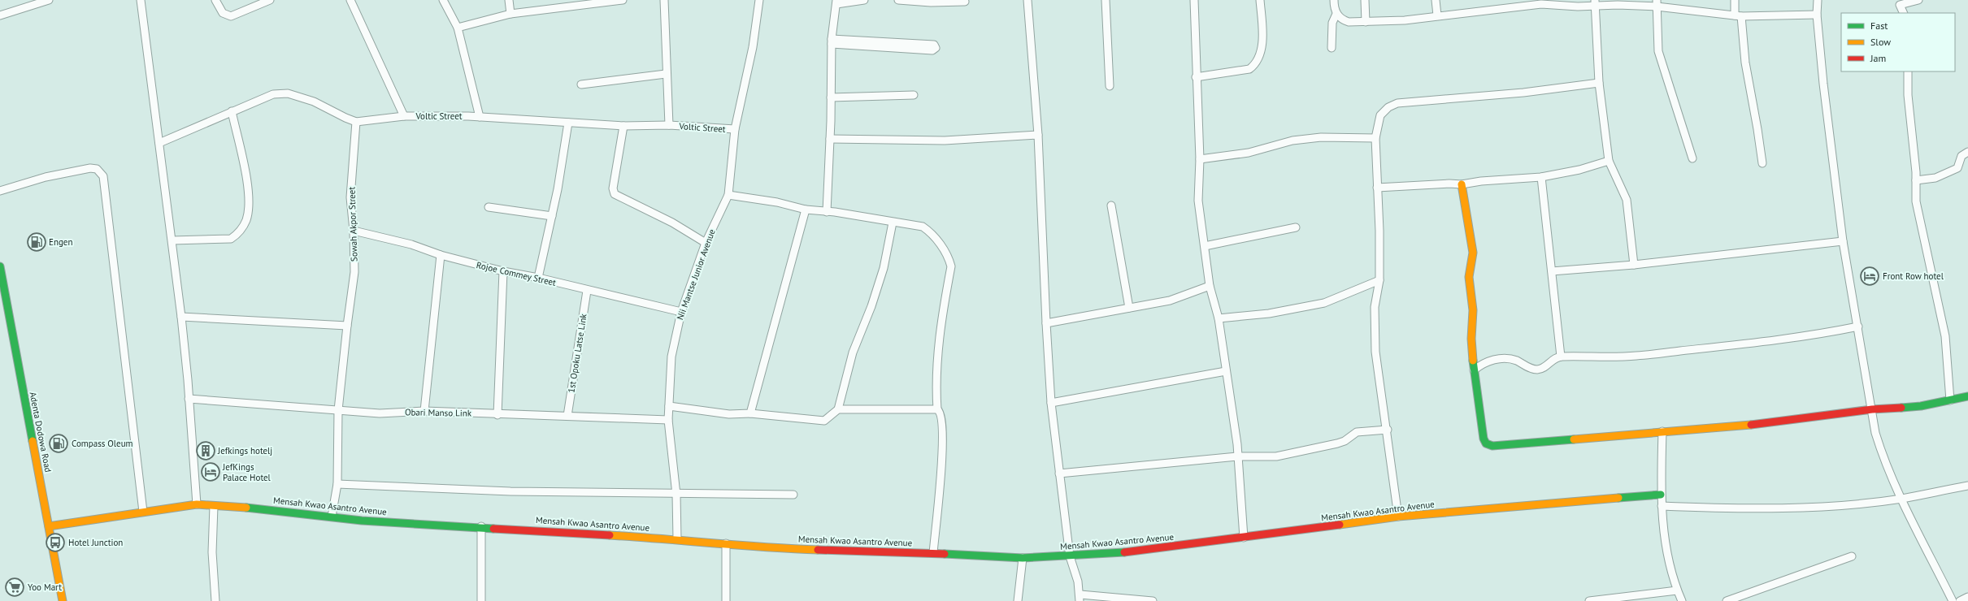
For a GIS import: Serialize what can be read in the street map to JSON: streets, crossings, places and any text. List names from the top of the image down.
{
  "streets": {
    "street": [
      "Voltic Street",
      "Sowah Akpor Street",
      "Rojoe Commey Street",
      "Nii Mantse Junior Avenue",
      "1st Opoku Latse Link",
      "Obari Manso Link",
      "Adenta Dodowa Road",
      "Mensah Kwao Asantro Avenue"
    ]
  },
  "crossings": [
    ["Voltic Street", "Sowah Akpor Street"],
    ["Voltic Street", "Nii Mantse Junior Avenue"],
    ["Sowah Akpor Street", "Rojoe Commey Street"],
    ["Sowah Akpor Street", "Obari Manso Link"],
    ["Sowah Akpor Street", "Mensah Kwao Asantro Avenue"],
    ["Rojoe Commey Street", "Nii Mantse Junior Avenue"],
    ["Rojoe Commey Street", "1st Opoku Latse Link"],
    ["Nii Mantse Junior Avenue", "Obari Manso Link"],
    ["Nii Mantse Junior Avenue", "Mensah Kwao Asantro Avenue"],
    ["1st Opoku Latse Link", "Obari Manso Link"],
    ["Adenta Dodowa Road", "Mensah Kwao Asantro Avenue"]
  ],
  "places": {
    "fuel station": ["Engen", "Compass Oleum"],
    "hotel": ["Front Row hotel", "JefKings Palace Hotel"],
    "building": ["Jefkings hotelj"],
    "bus stop": ["Hotel Junction"],
    "supermarket": ["Yoo Mart"]
  },
  "legend": ["Fast", "Slow", "Jam"]
}
